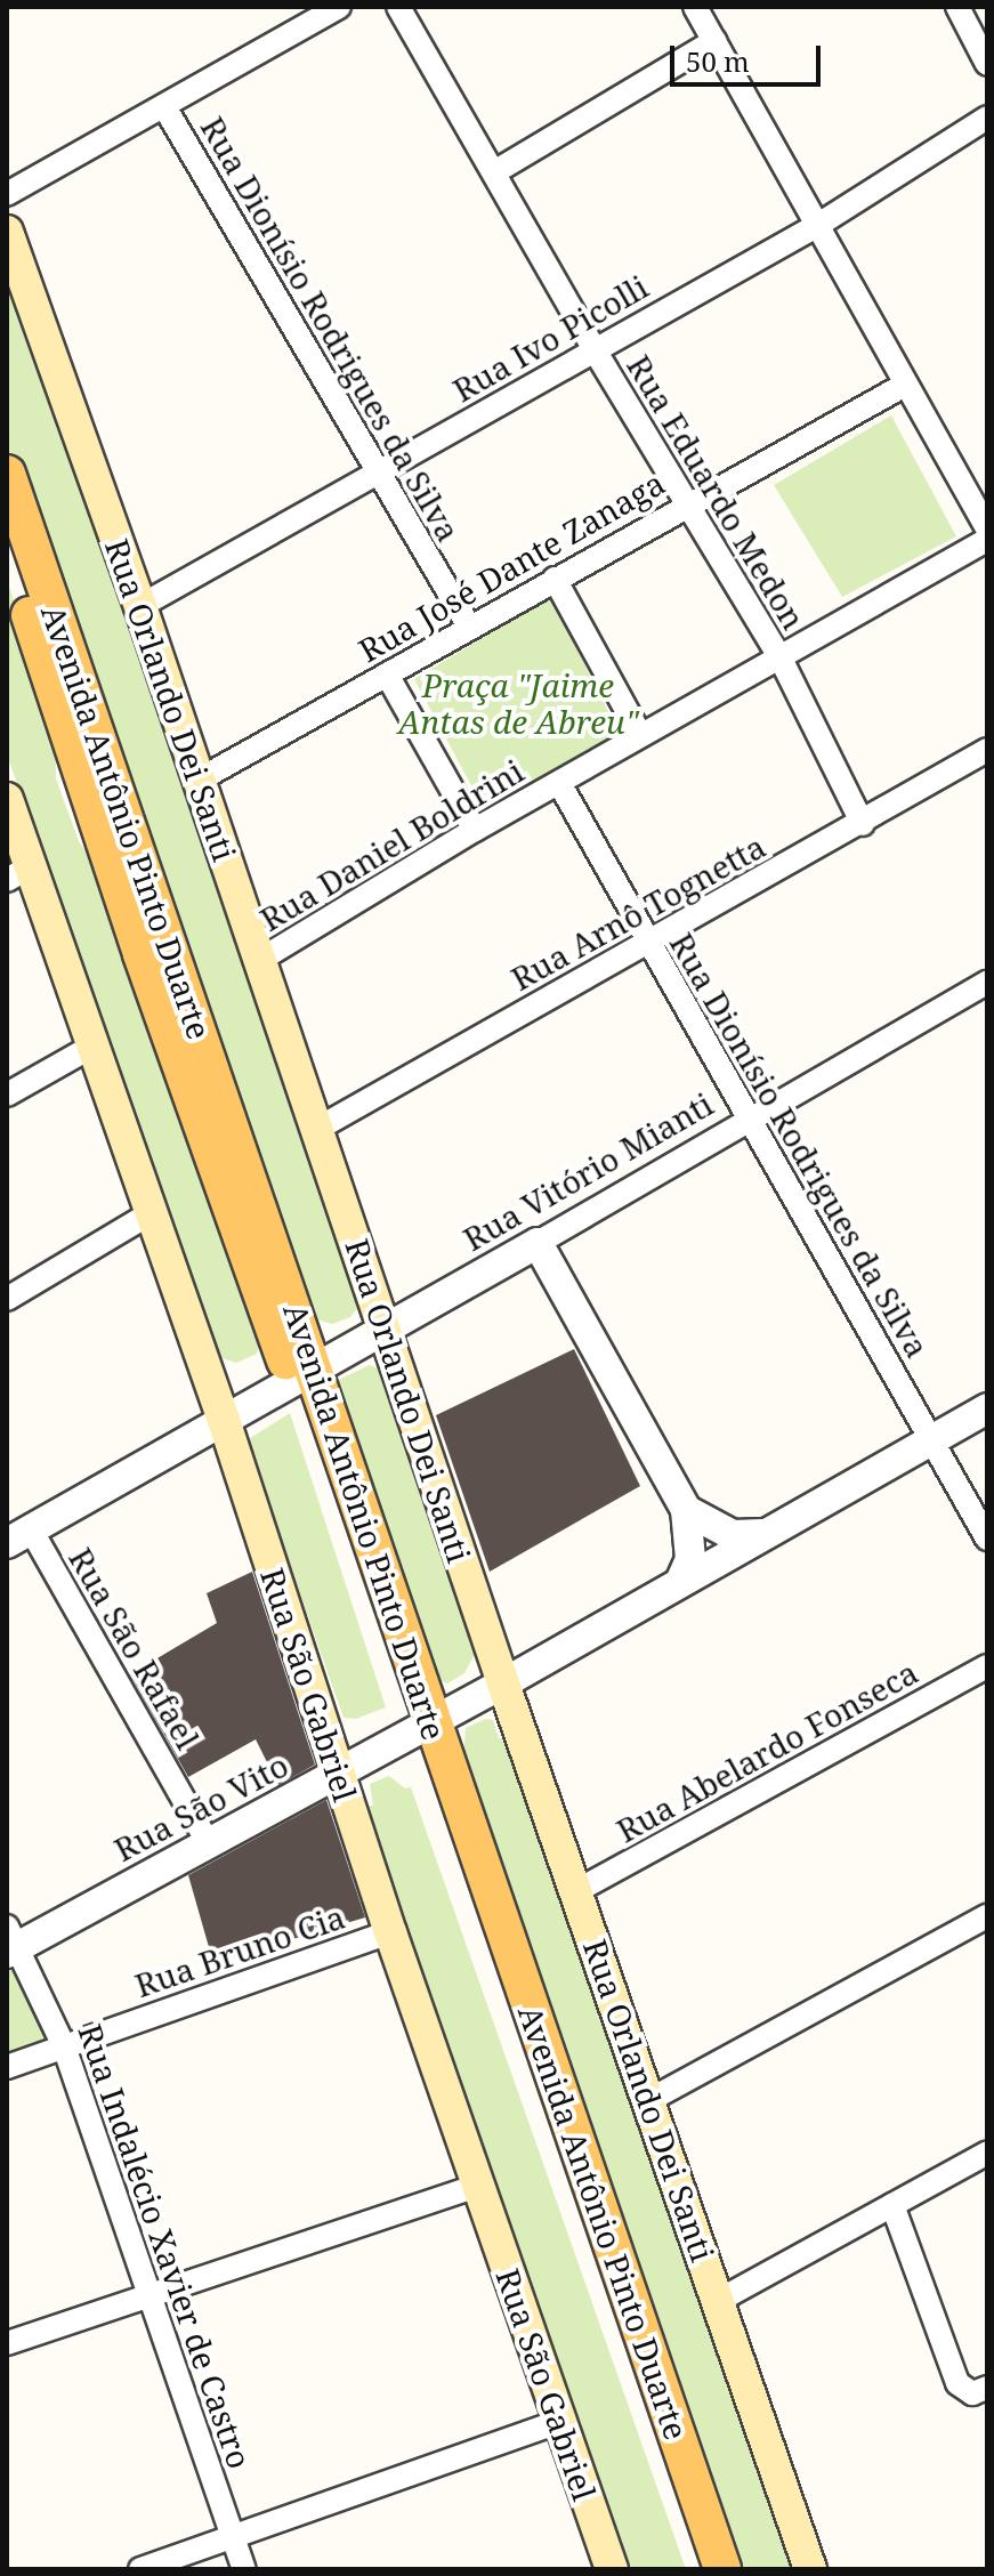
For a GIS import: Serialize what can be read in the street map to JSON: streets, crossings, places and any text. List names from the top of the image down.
{
  "streets": {
    "main road": ["Rua Orlando Dei Santi", "Avenida Antônio Pinto Duarte", "Rua São Gabriel"],
    "street": [
      "Rua Dionísio Rodrigues da Silva",
      "Rua Ivo Picolli",
      "Rua Eduardo Medon",
      "Rua José Dante Zanaga",
      "Rua Daniel Boldrini",
      "Rua Arnô Tognetta",
      "Rua Vitório Mianti",
      "Rua São Rafael",
      "Rua Abelardo Fonseca",
      "Rua São Vito",
      "Rua Bruno Cia",
      "Rua Indalécio Xavier de Castro"
    ]
  },
  "crossings": [
    ["Rua Dionísio Rodrigues da Silva", "Rua Ivo Picolli"],
    ["Rua Dionísio Rodrigues da Silva", "Rua José Dante Zanaga"],
    ["Rua Dionísio Rodrigues da Silva", "Rua Daniel Boldrini"],
    ["Rua Dionísio Rodrigues da Silva", "Rua Arnô Tognetta"],
    ["Rua Dionísio Rodrigues da Silva", "Rua Vitório Mianti"],
    ["Rua Dionísio Rodrigues da Silva", "Rua São Vito"],
    ["Rua Ivo Picolli", "Rua Eduardo Medon"],
    ["Rua Ivo Picolli", "Rua Orlando Dei Santi"],
    ["Rua Eduardo Medon", "Rua José Dante Zanaga"],
    ["Rua Eduardo Medon", "Rua Daniel Boldrini"],
    ["Rua Eduardo Medon", "Rua Arnô Tognetta"],
    ["Rua José Dante Zanaga", "Rua Orlando Dei Santi"],
    ["Rua Orlando Dei Santi", "Rua Daniel Boldrini"],
    ["Rua Orlando Dei Santi", "Rua Arnô Tognetta"],
    ["Rua Orlando Dei Santi", "Rua Vitório Mianti"],
    ["Rua Orlando Dei Santi", "Rua Abelardo Fonseca"],
    ["Rua Orlando Dei Santi", "Rua São Vito"],
    ["Avenida Antônio Pinto Duarte", "Rua Vitório Mianti"],
    ["Avenida Antônio Pinto Duarte", "Rua São Vito"],
    ["Rua Vitório Mianti", "Rua São Rafael"],
    ["Rua Vitório Mianti", "Rua São Gabriel"],
    ["Rua São Rafael", "Rua São Vito"],
    ["Rua São Gabriel", "Rua São Vito"],
    ["Rua São Gabriel", "Rua Bruno Cia"],
    ["Rua São Vito", "Rua Indalécio Xavier de Castro"],
    ["Rua Bruno Cia", "Rua Indalécio Xavier de Castro"]
  ],
  "parks": ["Praça \"Jaime Antas de Abreu\""],
  "scale_bar": "50 m"
}
